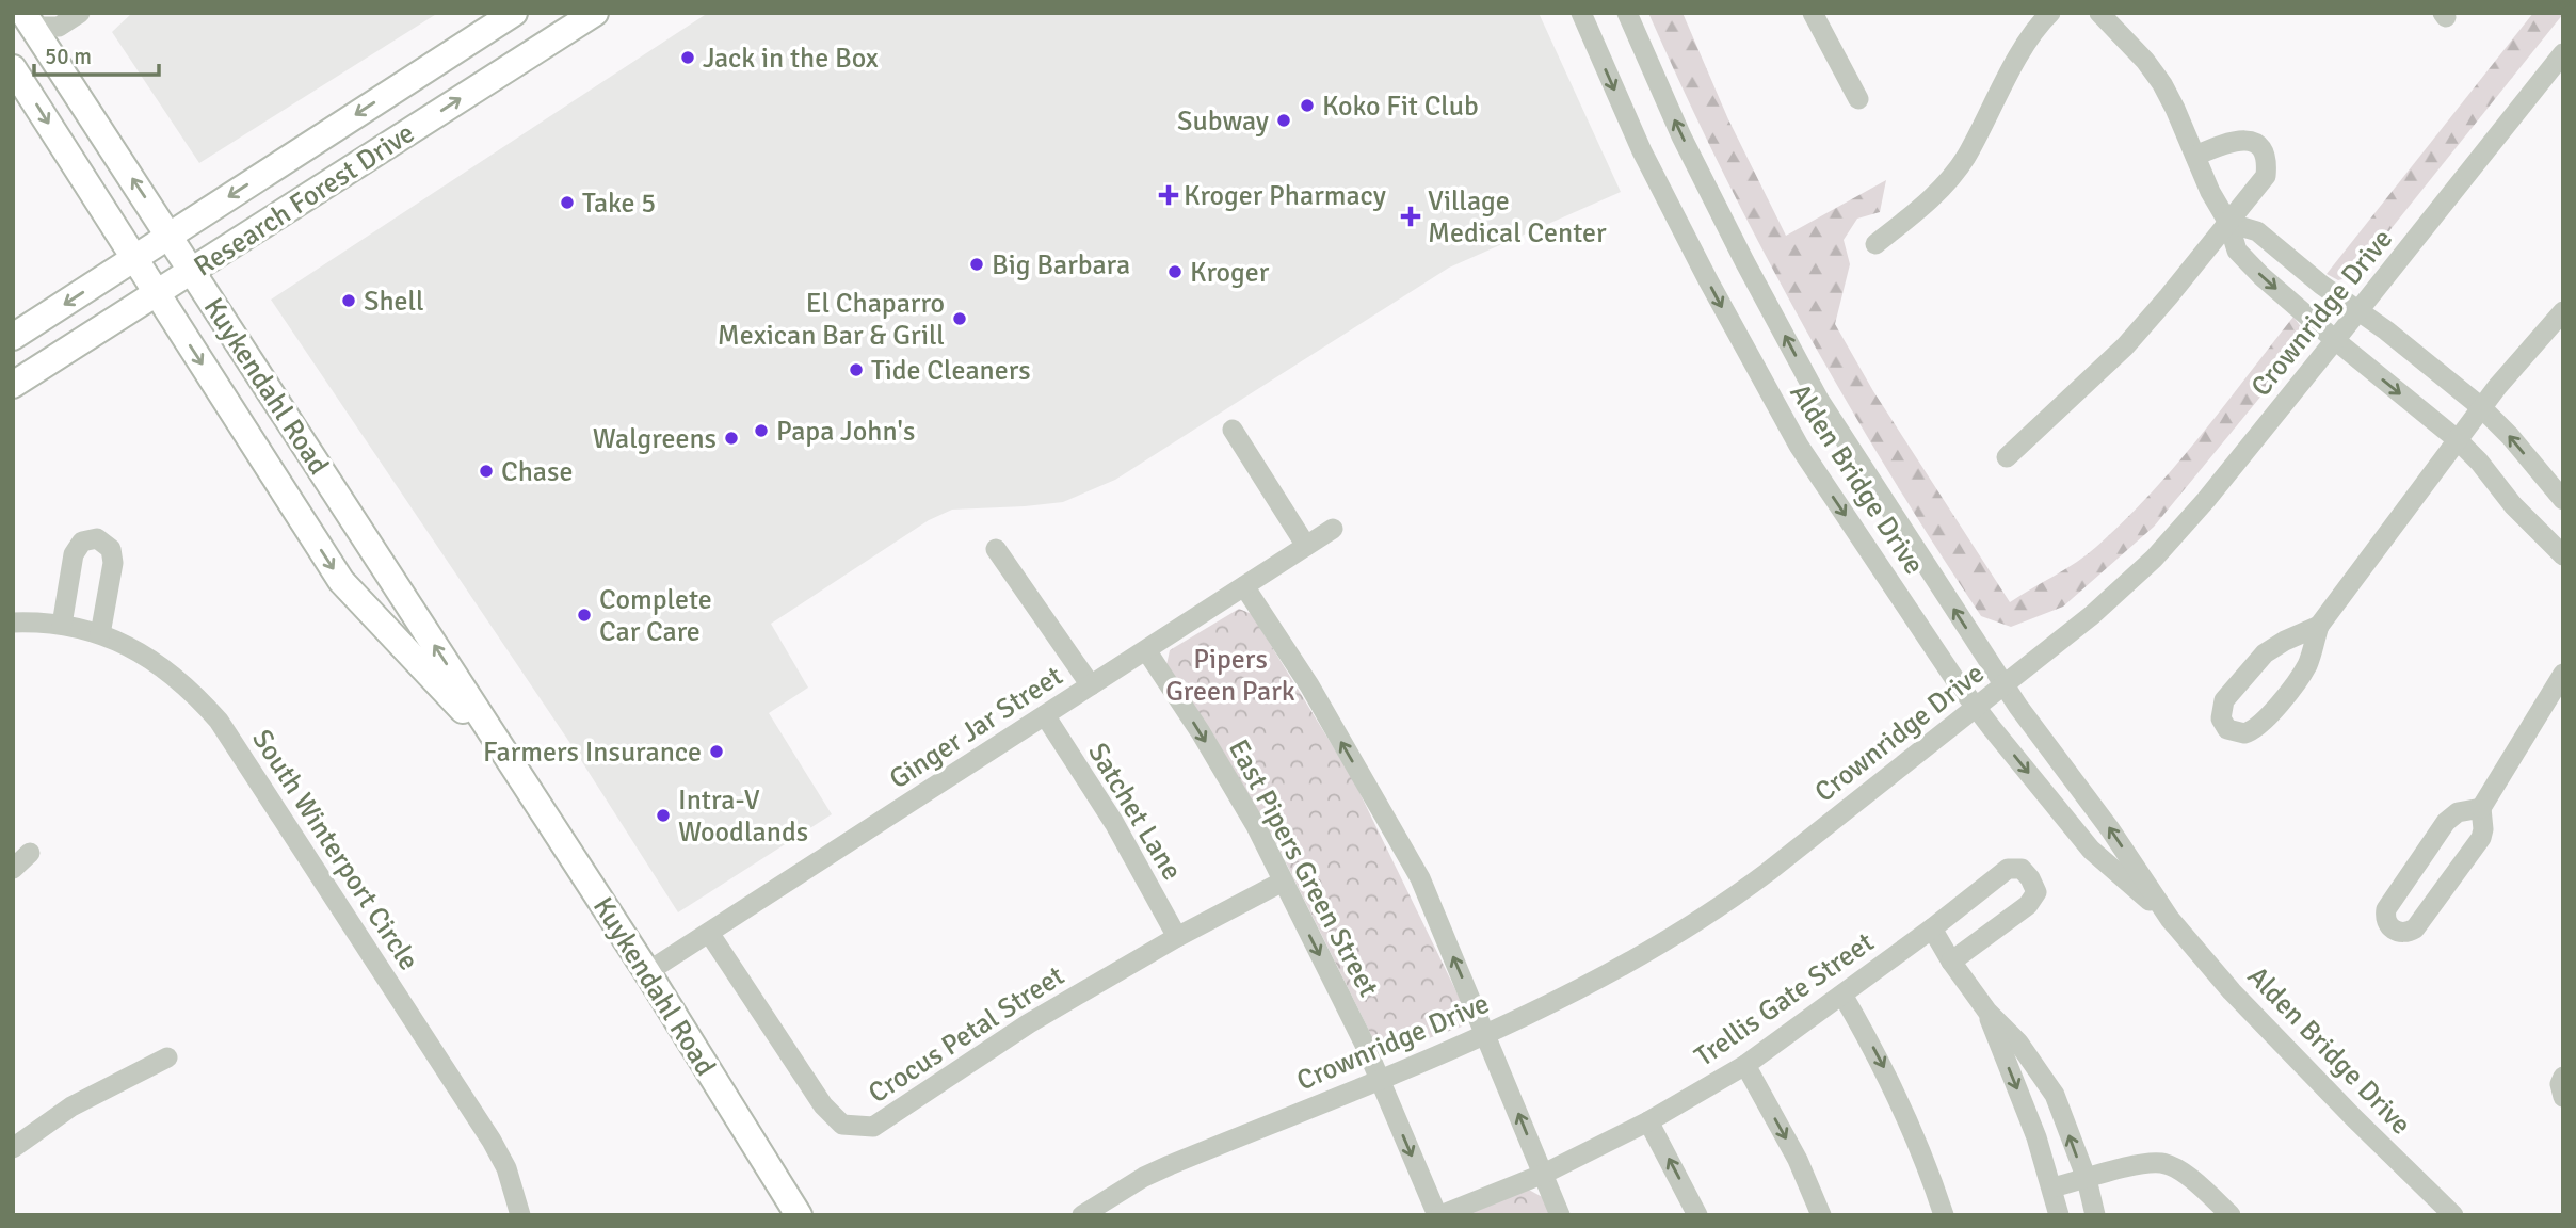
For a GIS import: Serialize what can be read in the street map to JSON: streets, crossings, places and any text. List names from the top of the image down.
{
  "streets": {
    "main road": ["Research Forest Drive", "Kuykendahl Road"],
    "street": [
      "Crownridge Drive",
      "Alden Bridge Drive",
      "Ginger Jar Street",
      "Satchet Lane",
      "South Winterport Circle",
      "East Pipers Green Street",
      "Trellis Gate Street",
      "Crocus Petal Street"
    ]
  },
  "crossings": [
    ["Research Forest Drive", "Kuykendahl Road"],
    ["Crownridge Drive", "Alden Bridge Drive"],
    ["Crownridge Drive", "East Pipers Green Street"],
    ["Kuykendahl Road", "Ginger Jar Street"],
    ["Ginger Jar Street", "Satchet Lane"],
    ["Ginger Jar Street", "East Pipers Green Street"],
    ["Ginger Jar Street", "Crocus Petal Street"],
    ["Satchet Lane", "Crocus Petal Street"],
    ["East Pipers Green Street", "Trellis Gate Street"],
    ["East Pipers Green Street", "Crocus Petal Street"]
  ],
  "parks": ["Pipers Green Park"],
  "places": {
    "other": [
      "Jack in the Box",
      "Koko Fit Club",
      "Subway",
      "Take 5",
      "Big Barbara",
      "Kroger",
      "Shell",
      "El Chaparro Mexican Bar & Grill",
      "Tide Cleaners",
      "Papa John's",
      "Walgreens",
      "Chase",
      "Complete Car Care",
      "Farmers Insurance",
      "Intra-V Woodlands"
    ],
    "health": ["Kroger Pharmacy", "Village Medical Center"]
  },
  "scale_bar": "50 m"
}
